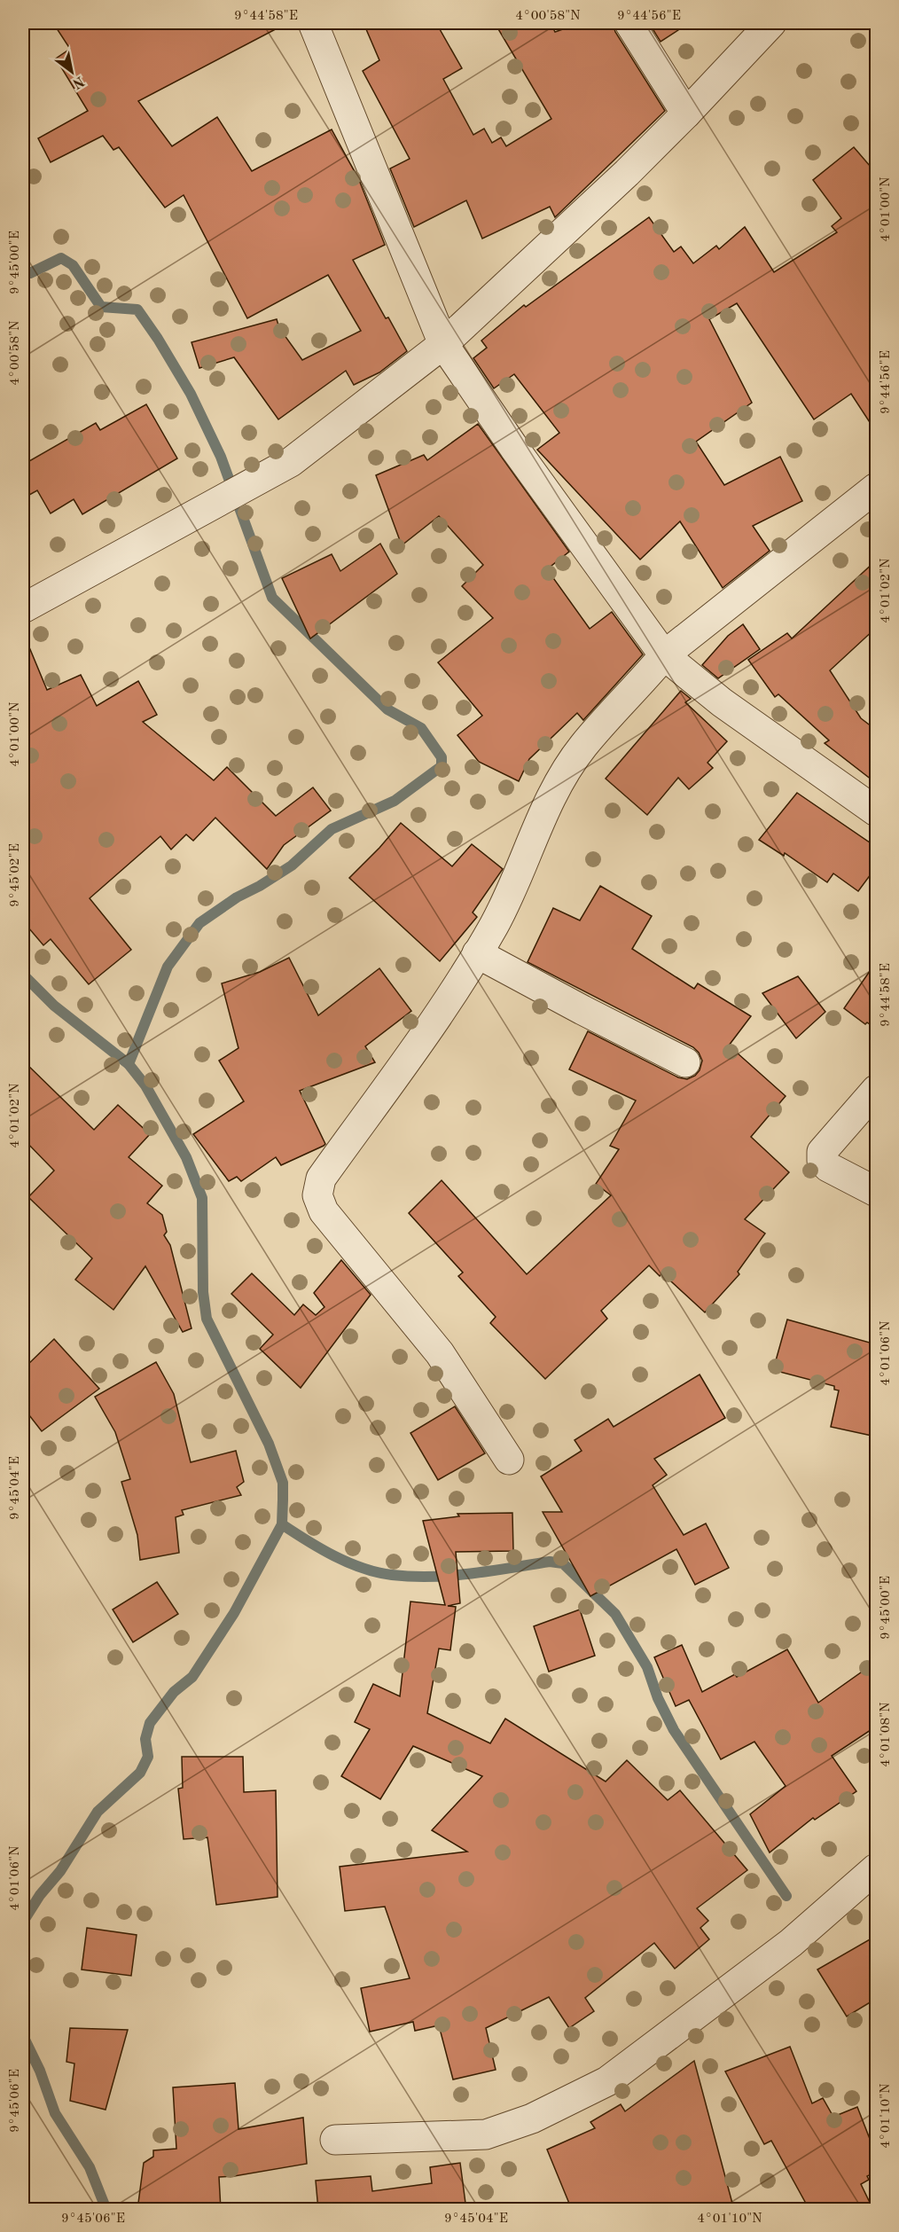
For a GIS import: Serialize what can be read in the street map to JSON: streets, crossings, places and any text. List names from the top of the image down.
{
  "north": "bottom right",
  "coordinates": [
    "9°44'58\"E",
    "4°00'58\"N",
    "9°44'56\"E",
    "4°01'00\"N",
    "9°45'00\"E",
    "4°01'02\"N",
    "9°45'02\"E",
    "4°01'06\"N",
    "9°45'04\"E",
    "4°01'08\"N",
    "9°45'06\"E",
    "4°01'10\"N"
  ]
}
